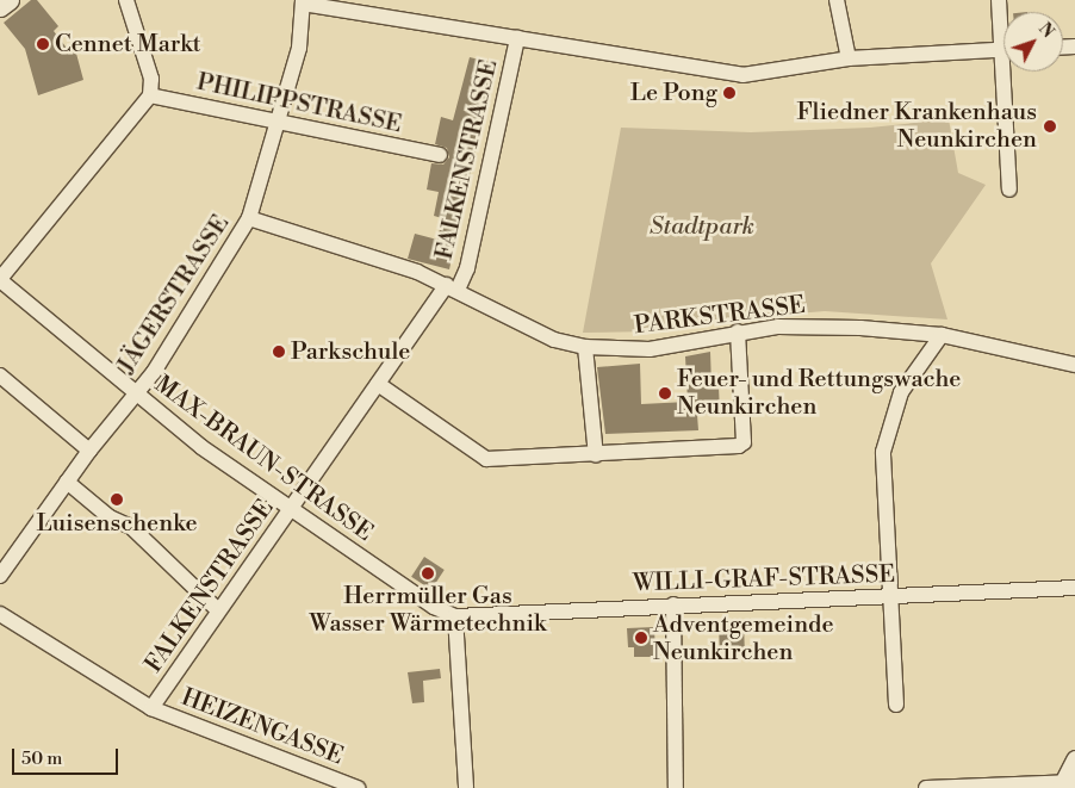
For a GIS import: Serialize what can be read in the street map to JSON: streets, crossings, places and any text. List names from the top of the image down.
{
  "streets": {
    "street": [
      "PHILIPPSTRASSE",
      "FALKENSTRASSE",
      "JÄGERSTRASSE",
      "PARKSTRASSE",
      "MAX-BRAUN-STRASSE",
      "WILLI-GRAF-STRASSE",
      "HEIZENGASSE"
    ]
  },
  "crossings": [
    ["PHILIPPSTRASSE", "JÄGERSTRASSE"],
    ["FALKENSTRASSE", "PARKSTRASSE"],
    ["FALKENSTRASSE", "MAX-BRAUN-STRASSE"],
    ["FALKENSTRASSE", "HEIZENGASSE"],
    ["JÄGERSTRASSE", "PARKSTRASSE"],
    ["JÄGERSTRASSE", "MAX-BRAUN-STRASSE"],
    ["MAX-BRAUN-STRASSE", "WILLI-GRAF-STRASSE"]
  ],
  "parks": ["Stadtpark"],
  "places": [
    "Cennet Markt",
    "Le Pong",
    "Fliedner Krankenhaus Neunkirchen",
    "Parkschule",
    "Feuer- und Rettungswache Neunkirchen",
    "Luisenschenke",
    "Herrmüller Gas Wasser Wärmetechnik",
    "Adventgemeinde Neunkirchen"
  ],
  "scale_bar": "50 m",
  "north": "top right"
}
